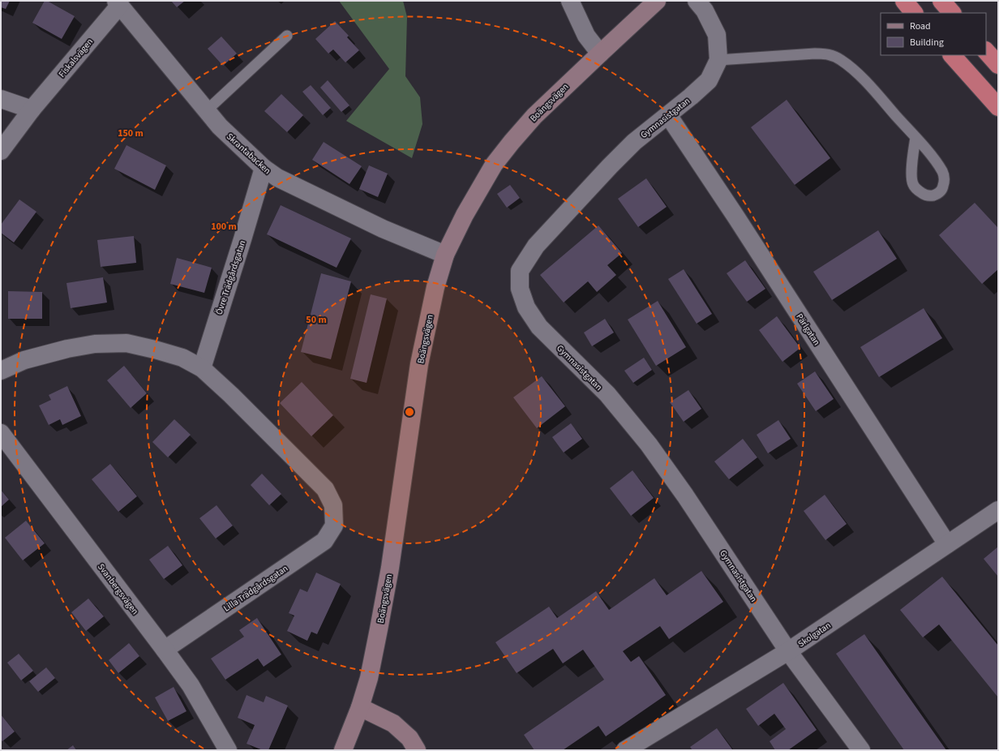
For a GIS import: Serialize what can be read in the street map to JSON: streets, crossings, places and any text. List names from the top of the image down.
{
  "streets": {
    "street": [
      "Fiskalsvägen",
      "Boängsvägen",
      "Gymnasistgatan",
      "Skrantabacken",
      "Övre Trädgårdsgatan",
      "Pärlgatan",
      "Lilla Trädgårdsgatan",
      "Svanbergsvägen",
      "Skolgatan"
    ]
  },
  "crossings": [
    ["Fiskalsvägen", "Skrantabacken"],
    ["Boängsvägen", "Skrantabacken"],
    ["Gymnasistgatan", "Pärlgatan"],
    ["Gymnasistgatan", "Skolgatan"],
    ["Skrantabacken", "Övre Trädgårdsgatan"],
    ["Övre Trädgårdsgatan", "Lilla Trädgårdsgatan"],
    ["Pärlgatan", "Skolgatan"],
    ["Lilla Trädgårdsgatan", "Svanbergsvägen"]
  ],
  "legend": ["Road", "Building"],
  "rings": ["150 m", "100 m", "50 m"]
}
